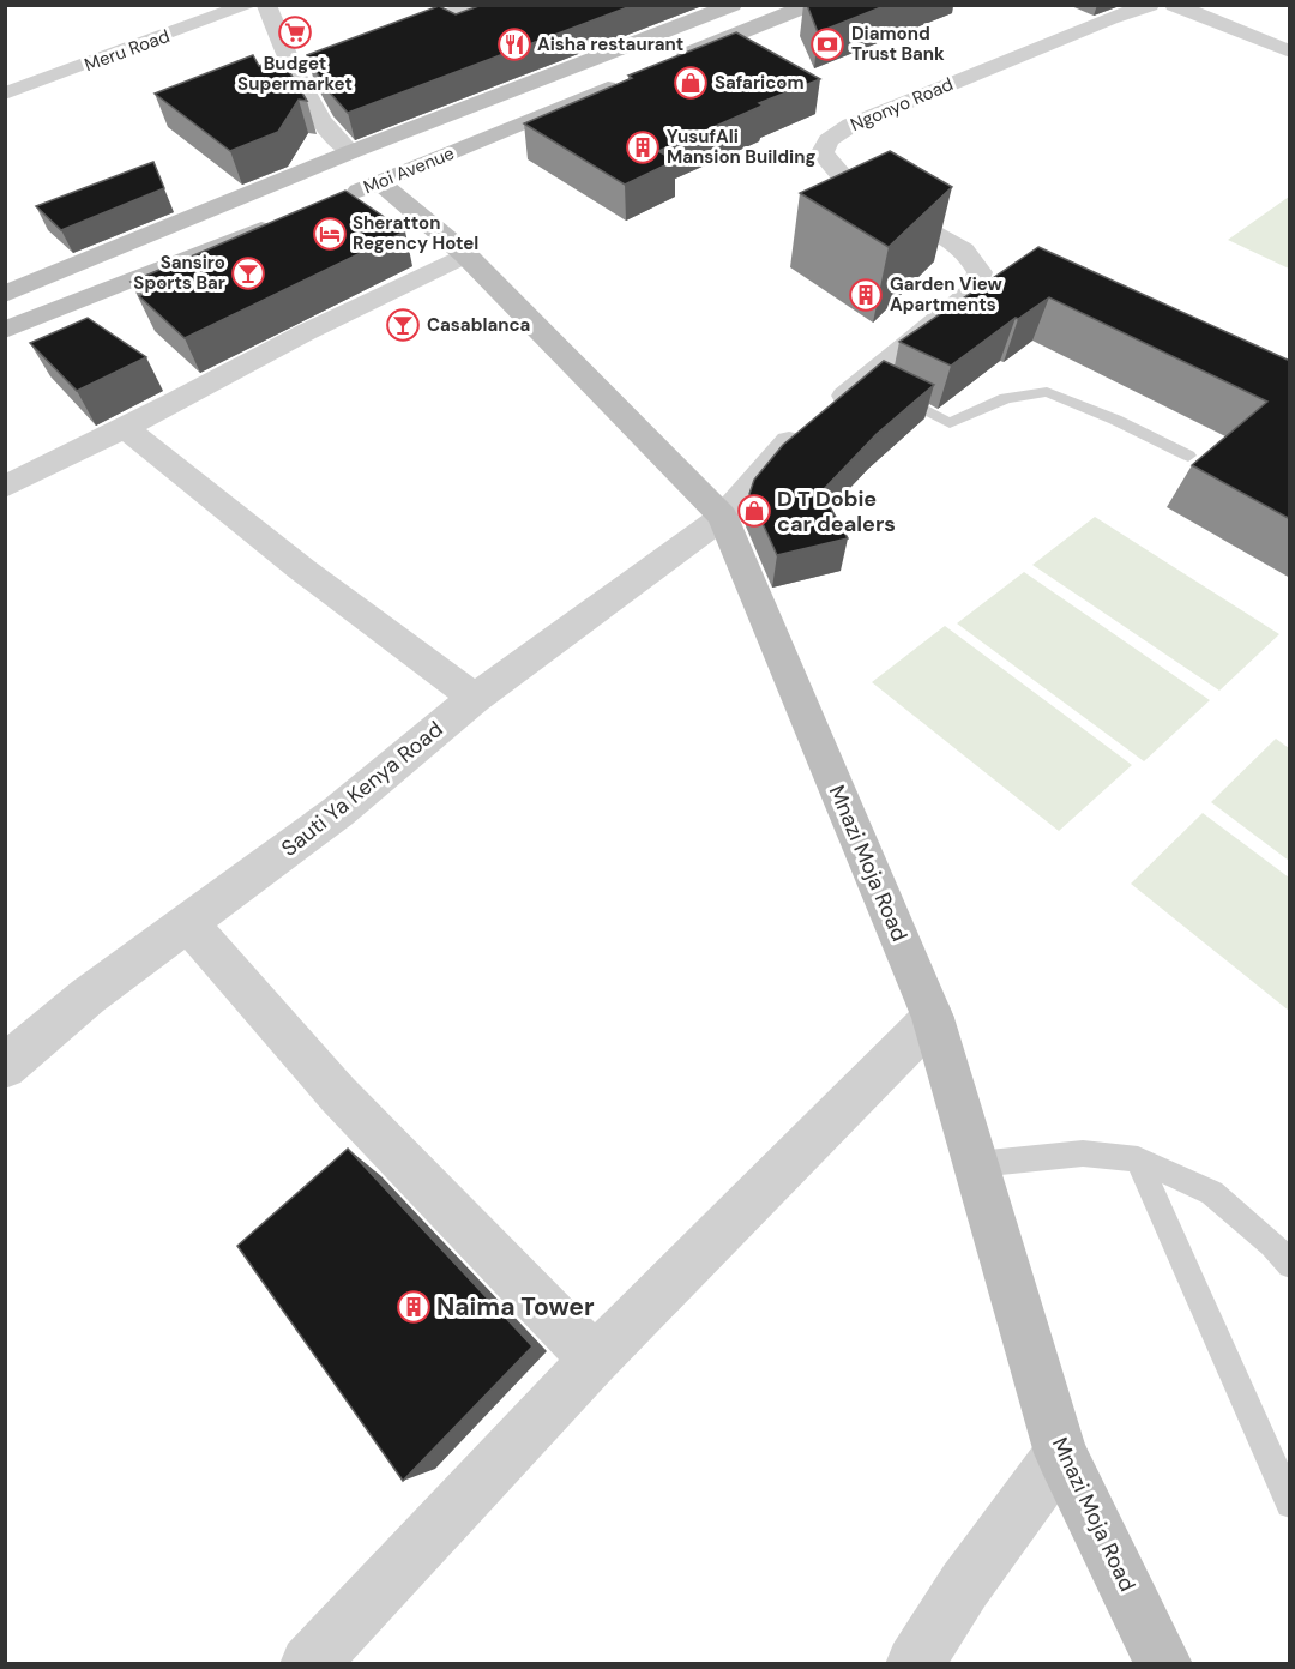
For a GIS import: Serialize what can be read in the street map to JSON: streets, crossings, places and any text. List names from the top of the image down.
{
  "streets": {
    "main road": ["Moi Avenue", "Mnazi Moja Road"],
    "street": ["Meru Road", "Ngonyo Road", "Sauti Ya Kenya Road"]
  },
  "crossings": [
    ["Moi Avenue", "Mnazi Moja Road"],
    ["Sauti Ya Kenya Road", "Mnazi Moja Road"]
  ],
  "places": {
    "supermarket": ["Budget Supermarket"],
    "restaurant": ["Aisha restaurant"],
    "bank": ["Diamond Trust Bank"],
    "shop": ["Safaricom", "D T Dobie car dealers"],
    "building": ["YusufAli Mansion Building", "Garden View Apartments", "Naima Tower"],
    "hotel": ["Sheratton Regency Hotel"],
    "bar": ["Sansiro Sports Bar", "Casablanca"]
  }
}
